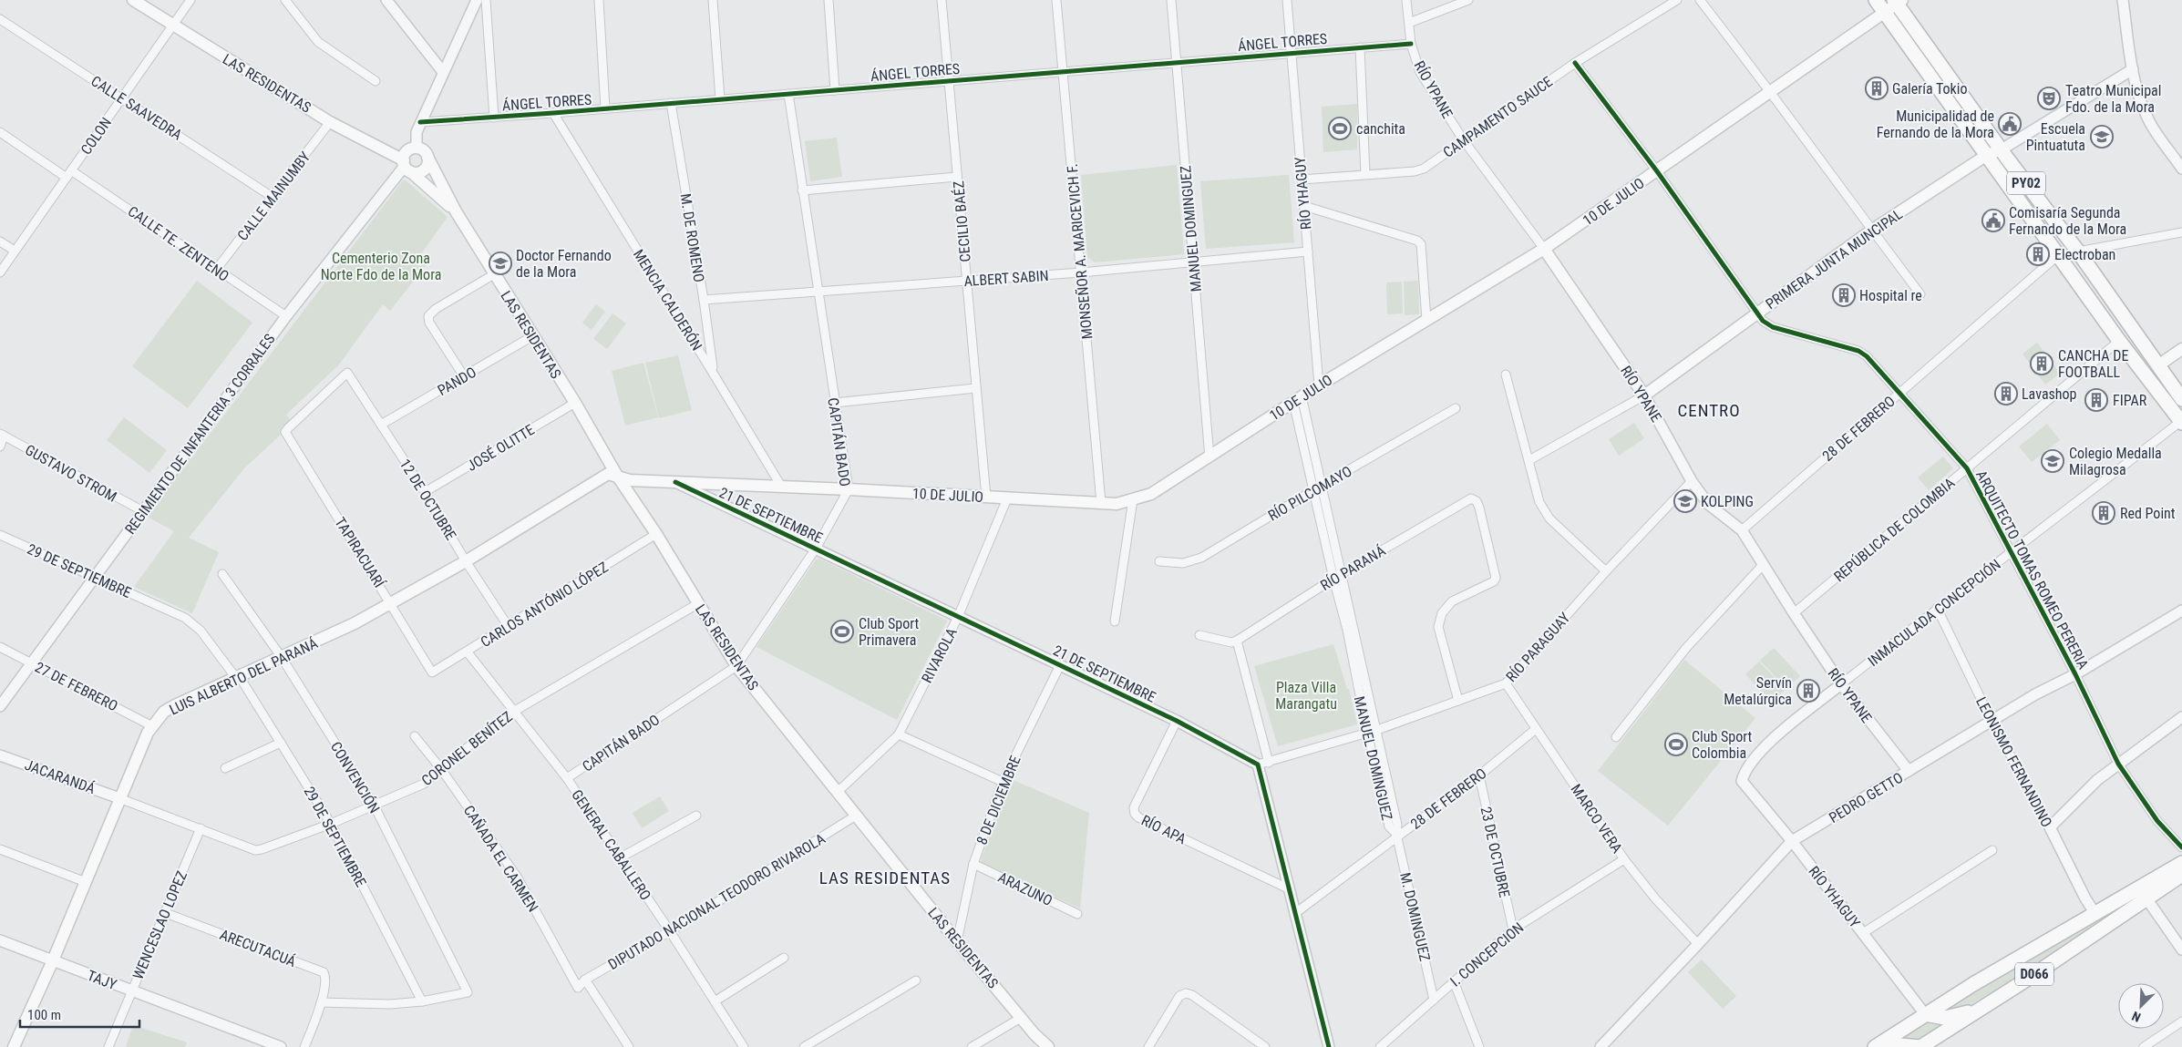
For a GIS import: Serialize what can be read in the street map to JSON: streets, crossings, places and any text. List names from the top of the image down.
{
  "streets": {
    "highway": ["PY02", "D066"],
    "main road": [
      "LAS RESIDENTAS",
      "RÍO YPANE",
      "10 DE JULIO",
      "PRIMERA JUNTA MUNCIPAL",
      "LUIS ALBERTO DEL PARANÁ"
    ],
    "street": [
      "ÁNGEL TORRES",
      "CALLE SAAVEDRA",
      "CAMPAMENTO SAUCE",
      "COLON",
      "RÍO YHAGUY",
      "CALLE MAINUMBY",
      "CECILIO BAÉZ",
      "MANUEL DOMINGUEZ",
      "M. DE ROMENO",
      "CALLE TE. ZENTENO",
      "MONSEÑOR A. MARICEVICH F.",
      "ALBERT SABIN",
      "MENCIA CALDERÓN",
      "PANDO",
      "28 DE FEBRERO",
      "REGIMIENTO DE INFANTERIA 3 CORRALES",
      "CAPITÁN BADO",
      "JOSÉ OLITTE",
      "GUSTAVO STROM",
      "RÍO PILCOMAYO",
      "12 DE OCTUBRE",
      "21 DE SEPTIEMBRE",
      "REPÚBLICA DE COLOMBIA",
      "TAPIRACUARÍ",
      "RÍO PARANÁ",
      "ARQUITECTO TOMAS ROMEO PERERIA",
      "29 DE SEPTIEMBRE",
      "CARLOS ANTÓNIO LÓPEZ",
      "INMACULADA CONCEPCIÓN",
      "RÍO PARAGUAY",
      "RIVAROLA",
      "27 DE FEBRERO",
      "CORONEL BENÍTEZ",
      "LEONISMO FERNANDINO",
      "JACARANDÁ",
      "CONVENCIÓN",
      "PEDRO GETTO",
      "8 DE DICIEMBRE",
      "MARCO VERA",
      "RÍO APA",
      "GENERAL CABALLERO",
      "23 DE OCTUBRE",
      "CAÑADA EL CARMEN",
      "ARAZUNO",
      "DIPUTADO NACIONAL TEODORO RIVAROLA",
      "M. DOMINGUEZ",
      "WENCESLAO LOPEZ",
      "ARECUTACUÁ",
      "I. CONCEPCION",
      "TAJY"
    ]
  },
  "crossings": [
    ["ÁNGEL TORRES", "RÍO YPANE"],
    ["ÁNGEL TORRES", "RÍO YHAGUY"],
    ["ÁNGEL TORRES", "CECILIO BAÉZ"],
    ["ÁNGEL TORRES", "MANUEL DOMINGUEZ"],
    ["ÁNGEL TORRES", "M. DE ROMENO"],
    ["ÁNGEL TORRES", "MONSEÑOR A. MARICEVICH F."],
    ["ÁNGEL TORRES", "MENCIA CALDERÓN"],
    ["ÁNGEL TORRES", "CAPITÁN BADO"],
    ["LAS RESIDENTAS", "COLON"],
    ["LAS RESIDENTAS", "CALLE MAINUMBY"],
    ["LAS RESIDENTAS", "10 DE JULIO"],
    ["LAS RESIDENTAS", "PANDO"],
    ["LAS RESIDENTAS", "REGIMIENTO DE INFANTERIA 3 CORRALES"],
    ["LAS RESIDENTAS", "CAPITÁN BADO"],
    ["LAS RESIDENTAS", "JOSÉ OLITTE"],
    ["LAS RESIDENTAS", "CARLOS ANTÓNIO LÓPEZ"],
    ["LAS RESIDENTAS", "RIVAROLA"],
    ["LAS RESIDENTAS", "LUIS ALBERTO DEL PARANÁ"],
    ["LAS RESIDENTAS", "CORONEL BENÍTEZ"],
    ["LAS RESIDENTAS", "8 DE DICIEMBRE"],
    ["LAS RESIDENTAS", "DIPUTADO NACIONAL TEODORO RIVAROLA"],
    ["RÍO YPANE", "CAMPAMENTO SAUCE"],
    ["RÍO YPANE", "10 DE JULIO"],
    ["RÍO YPANE", "PRIMERA JUNTA MUNCIPAL"],
    ["RÍO YPANE", "28 DE FEBRERO"],
    ["RÍO YPANE", "REPÚBLICA DE COLOMBIA"],
    ["RÍO YPANE", "INMACULADA CONCEPCIÓN"],
    ["RÍO YPANE", "RÍO PARAGUAY"],
    ["RÍO YPANE", "PEDRO GETTO"],
    ["CALLE SAAVEDRA", "COLON"],
    ["CALLE SAAVEDRA", "CALLE MAINUMBY"],
    ["CAMPAMENTO SAUCE", "RÍO YHAGUY"],
    ["CAMPAMENTO SAUCE", "ARQUITECTO TOMAS ROMEO PERERIA"],
    ["COLON", "CALLE TE. ZENTENO"],
    ["PY02", "10 DE JULIO"],
    ["PY02", "PRIMERA JUNTA MUNCIPAL"],
    ["PY02", "28 DE FEBRERO"],
    ["PY02", "REPÚBLICA DE COLOMBIA"],
    ["PY02", "INMACULADA CONCEPCIÓN"],
    ["RÍO YHAGUY", "10 DE JULIO"],
    ["RÍO YHAGUY", "ALBERT SABIN"],
    ["RÍO YHAGUY", "INMACULADA CONCEPCIÓN"],
    ["RÍO YHAGUY", "PEDRO GETTO"],
    ["RÍO YHAGUY", "D066"],
    ["CALLE MAINUMBY", "CALLE TE. ZENTENO"],
    ["10 DE JULIO", "CECILIO BAÉZ"],
    ["10 DE JULIO", "MANUEL DOMINGUEZ"],
    ["10 DE JULIO", "MONSEÑOR A. MARICEVICH F."],
    ["10 DE JULIO", "MENCIA CALDERÓN"],
    ["10 DE JULIO", "CAPITÁN BADO"],
    ["10 DE JULIO", "21 DE SEPTIEMBRE"],
    ["10 DE JULIO", "ARQUITECTO TOMAS ROMEO PERERIA"],
    ["10 DE JULIO", "RIVAROLA"],
    ["10 DE JULIO", "LUIS ALBERTO DEL PARANÁ"],
    ["CECILIO BAÉZ", "ALBERT SABIN"],
    ["MANUEL DOMINGUEZ", "ALBERT SABIN"],
    ["MANUEL DOMINGUEZ", "28 DE FEBRERO"],
    ["MANUEL DOMINGUEZ", "RÍO PILCOMAYO"],
    ["MANUEL DOMINGUEZ", "RÍO PARANÁ"],
    ["MANUEL DOMINGUEZ", "RÍO PARAGUAY"],
    ["MANUEL DOMINGUEZ", "M. DOMINGUEZ"],
    ["M. DE ROMENO", "ALBERT SABIN"],
    ["M. DE ROMENO", "MENCIA CALDERÓN"],
    ["CALLE TE. ZENTENO", "REGIMIENTO DE INFANTERIA 3 CORRALES"],
    ["MONSEÑOR A. MARICEVICH F.", "ALBERT SABIN"],
    ["PRIMERA JUNTA MUNCIPAL", "ARQUITECTO TOMAS ROMEO PERERIA"],
    ["ALBERT SABIN", "CAPITÁN BADO"],
    ["PANDO", "12 DE OCTUBRE"],
    ["28 DE FEBRERO", "ARQUITECTO TOMAS ROMEO PERERIA"],
    ["28 DE FEBRERO", "MARCO VERA"],
    ["28 DE FEBRERO", "23 DE OCTUBRE"],
    ["28 DE FEBRERO", "M. DOMINGUEZ"],
    ["REGIMIENTO DE INFANTERIA 3 CORRALES", "GUSTAVO STROM"],
    ["REGIMIENTO DE INFANTERIA 3 CORRALES", "29 DE SEPTIEMBRE"],
    ["REGIMIENTO DE INFANTERIA 3 CORRALES", "27 DE FEBRERO"],
    ["CAPITÁN BADO", "21 DE SEPTIEMBRE"],
    ["CAPITÁN BADO", "GENERAL CABALLERO"],
    ["JOSÉ OLITTE", "12 DE OCTUBRE"],
    ["12 DE OCTUBRE", "TAPIRACUARÍ"],
    ["12 DE OCTUBRE", "CARLOS ANTÓNIO LÓPEZ"],
    ["12 DE OCTUBRE", "LUIS ALBERTO DEL PARANÁ"],
    ["21 DE SEPTIEMBRE", "RÍO PARAGUAY"],
    ["21 DE SEPTIEMBRE", "RIVAROLA"],
    ["21 DE SEPTIEMBRE", "8 DE DICIEMBRE"],
    ["21 DE SEPTIEMBRE", "RÍO APA"],
    ["REPÚBLICA DE COLOMBIA", "ARQUITECTO TOMAS ROMEO PERERIA"],
    ["TAPIRACUARÍ", "CARLOS ANTÓNIO LÓPEZ"],
    ["TAPIRACUARÍ", "LUIS ALBERTO DEL PARANÁ"],
    ["RÍO PARANÁ", "RÍO PARAGUAY"],
    ["ARQUITECTO TOMAS ROMEO PERERIA", "INMACULADA CONCEPCIÓN"],
    ["ARQUITECTO TOMAS ROMEO PERERIA", "PEDRO GETTO"],
    ["29 DE SEPTIEMBRE", "LUIS ALBERTO DEL PARANÁ"],
    ["29 DE SEPTIEMBRE", "CORONEL BENÍTEZ"],
    ["29 DE SEPTIEMBRE", "CONVENCIÓN"],
    ["CARLOS ANTÓNIO LÓPEZ", "GENERAL CABALLERO"],
    ["INMACULADA CONCEPCIÓN", "LEONISMO FERNANDINO"],
    ["RÍO PARAGUAY", "MARCO VERA"],
    ["LUIS ALBERTO DEL PARANÁ", "27 DE FEBRERO"],
    ["LUIS ALBERTO DEL PARANÁ", "CORONEL BENÍTEZ"],
    ["LUIS ALBERTO DEL PARANÁ", "JACARANDÁ"],
    ["LUIS ALBERTO DEL PARANÁ", "CONVENCIÓN"],
    ["LUIS ALBERTO DEL PARANÁ", "TAJY"],
    ["CORONEL BENÍTEZ", "JACARANDÁ"],
    ["CORONEL BENÍTEZ", "CONVENCIÓN"],
    ["CORONEL BENÍTEZ", "GENERAL CABALLERO"],
    ["CORONEL BENÍTEZ", "CAÑADA EL CARMEN"],
    ["CORONEL BENÍTEZ", "WENCESLAO LOPEZ"],
    ["LEONISMO FERNANDINO", "PEDRO GETTO"],
    ["LEONISMO FERNANDINO", "D066"],
    ["PEDRO GETTO", "MARCO VERA"],
    ["8 DE DICIEMBRE", "ARAZUNO"],
    ["MARCO VERA", "I. CONCEPCION"],
    ["GENERAL CABALLERO", "DIPUTADO NACIONAL TEODORO RIVAROLA"],
    ["23 DE OCTUBRE", "I. CONCEPCION"],
    ["CAÑADA EL CARMEN", "DIPUTADO NACIONAL TEODORO RIVAROLA"],
    ["M. DOMINGUEZ", "I. CONCEPCION"],
    ["WENCESLAO LOPEZ", "ARECUTACUÁ"],
    ["WENCESLAO LOPEZ", "TAJY"]
  ],
  "districts": ["CENTRO", "LAS RESIDENTAS"],
  "parks": ["Cementerio Zona Norte Fdo de la Mora", "Plaza Villa Marangatu"],
  "places": {
    "building": [
      "Galería Tokio",
      "Electroban",
      "Hospital re",
      "CANCHA DE FOOTBALL",
      "Lavashop",
      "FIPAR",
      "Red Point",
      "Servín Metalúrgica"
    ],
    "theatre": ["Teatro Municipal Fdo. de la Mora"],
    "public building": ["Municipalidad de Fernando de la Mora", "Comisaría Segunda Fernando de la Mora"],
    "sports": ["canchita", "Club Sport Primavera", "Club Sport Colombia"],
    "school or university": [
      "Escuela Pintuatuta",
      "Doctor Fernando de la Mora",
      "Colegio Medalla Milagrosa",
      "KOLPING"
    ]
  },
  "scale_bar": "100 m",
  "north": "bottom left"
}
